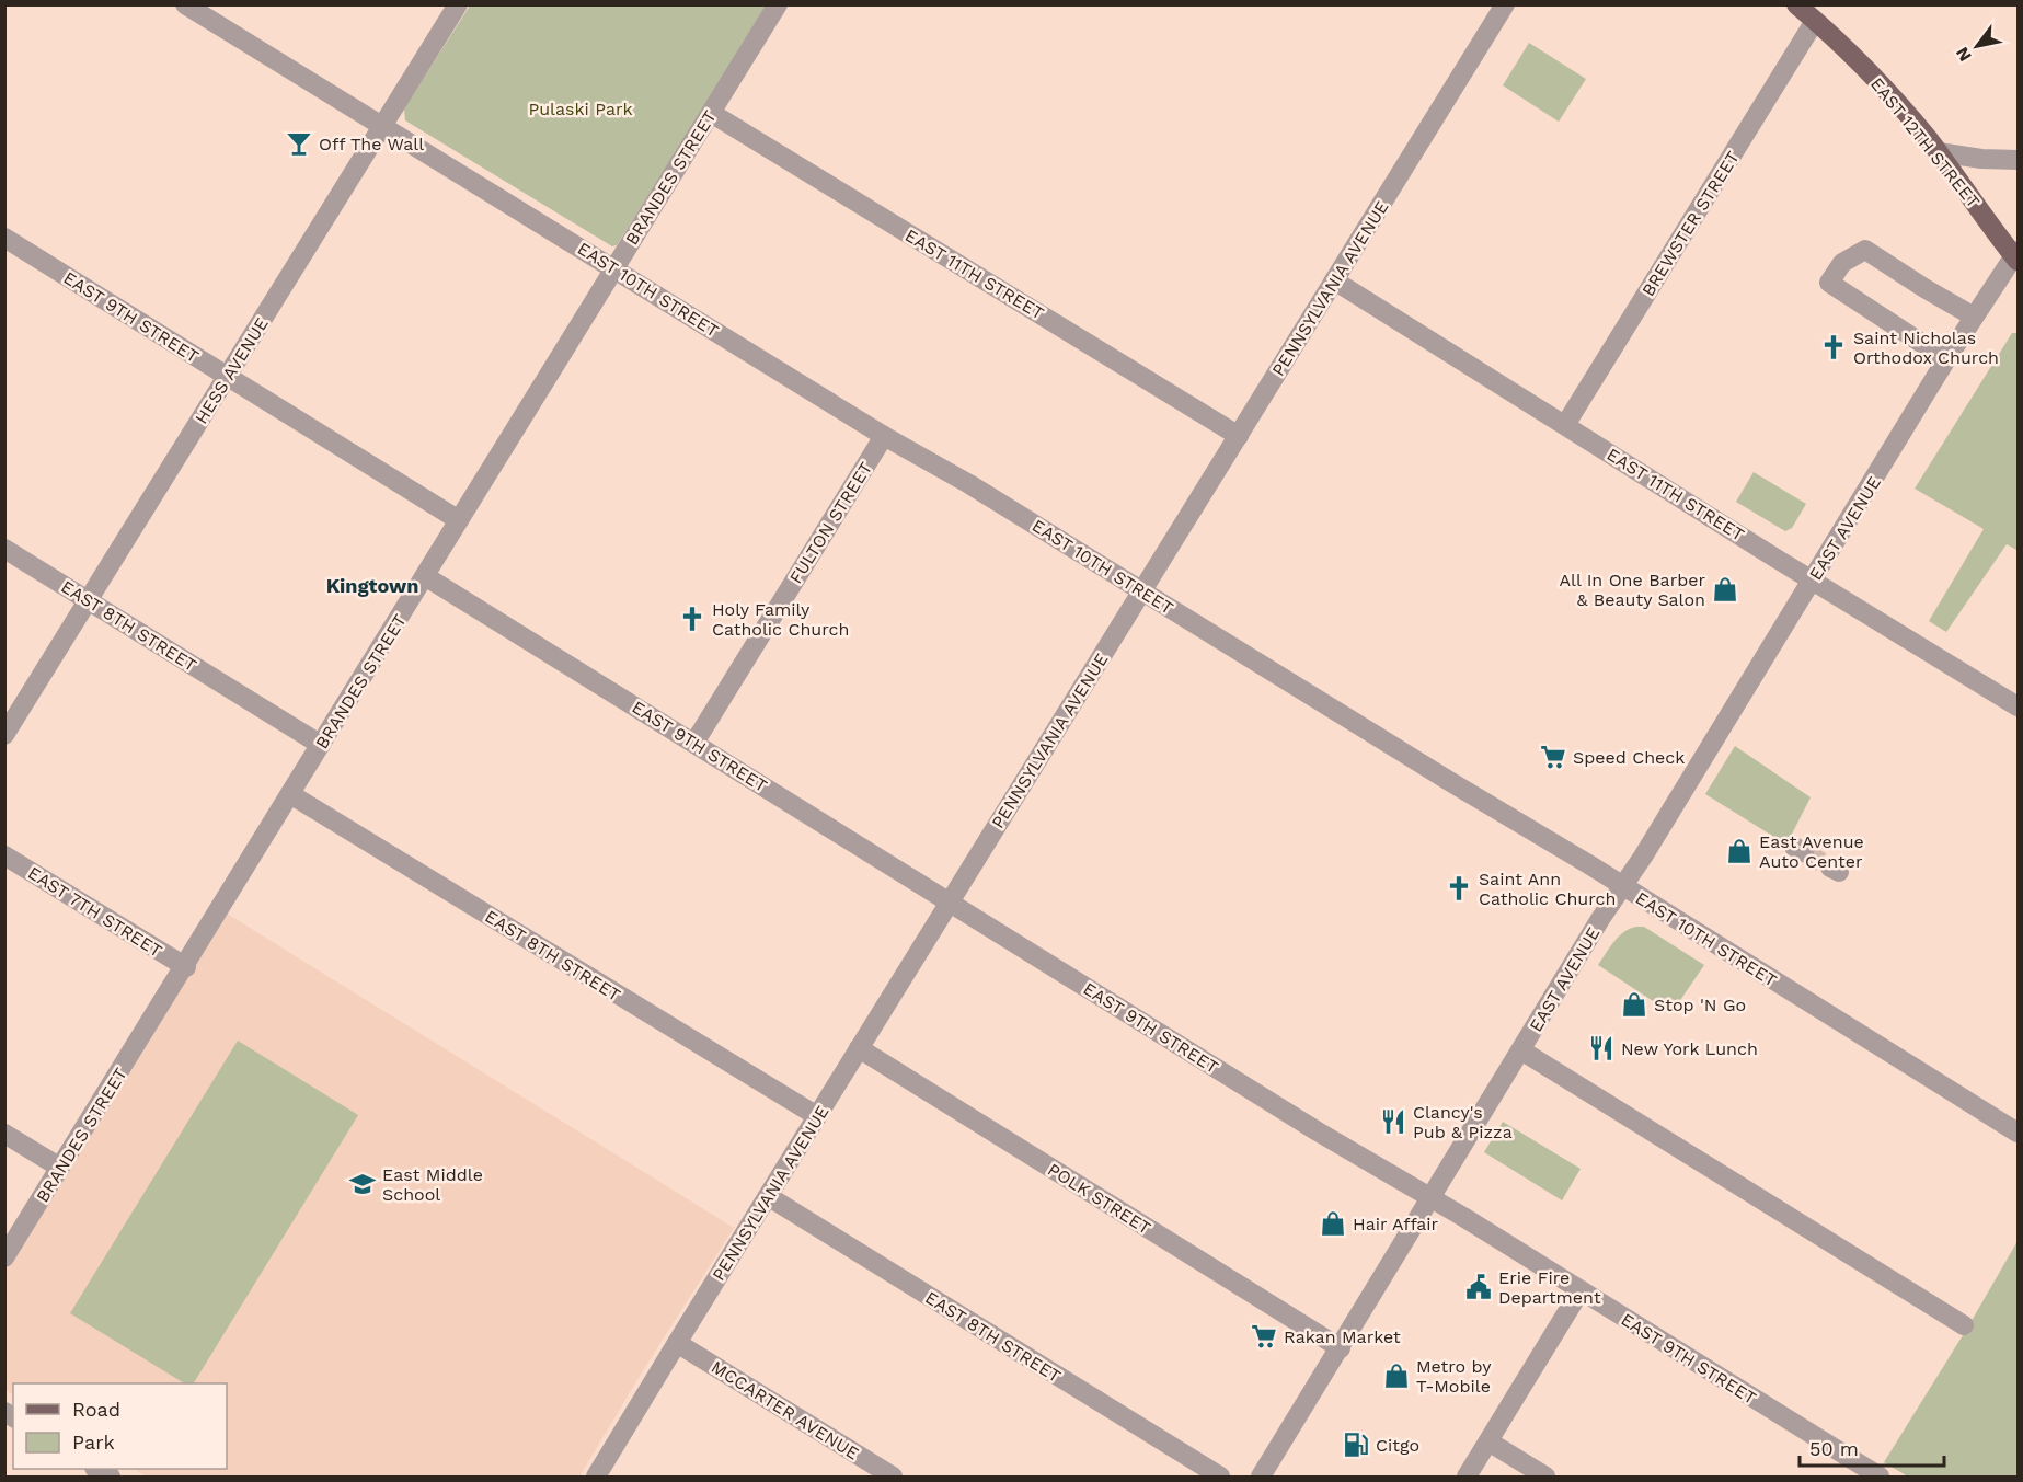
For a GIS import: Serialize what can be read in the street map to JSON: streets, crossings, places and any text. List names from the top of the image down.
{
  "streets": {
    "main road": ["EAST 12TH STREET"],
    "street": [
      "BRANDES STREET",
      "BREWSTER STREET",
      "EAST 11TH STREET",
      "PENNSYLVANIA AVENUE",
      "EAST 10TH STREET",
      "EAST 9TH STREET",
      "HESS AVENUE",
      "FULTON STREET",
      "EAST AVENUE",
      "EAST 8TH STREET",
      "EAST 7TH STREET",
      "POLK STREET",
      "MCCARTER AVENUE"
    ]
  },
  "crossings": [
    ["EAST 12TH STREET", "BREWSTER STREET"],
    ["EAST 12TH STREET", "EAST AVENUE"],
    ["BRANDES STREET", "EAST 11TH STREET"],
    ["BRANDES STREET", "EAST 10TH STREET"],
    ["BRANDES STREET", "EAST 9TH STREET"],
    ["BRANDES STREET", "EAST 8TH STREET"],
    ["BRANDES STREET", "EAST 7TH STREET"],
    ["BREWSTER STREET", "EAST 11TH STREET"],
    ["EAST 11TH STREET", "PENNSYLVANIA AVENUE"],
    ["EAST 11TH STREET", "EAST AVENUE"],
    ["PENNSYLVANIA AVENUE", "EAST 10TH STREET"],
    ["PENNSYLVANIA AVENUE", "EAST 9TH STREET"],
    ["PENNSYLVANIA AVENUE", "EAST 8TH STREET"],
    ["PENNSYLVANIA AVENUE", "POLK STREET"],
    ["PENNSYLVANIA AVENUE", "MCCARTER AVENUE"],
    ["EAST 10TH STREET", "HESS AVENUE"],
    ["EAST 10TH STREET", "FULTON STREET"],
    ["EAST 10TH STREET", "EAST AVENUE"],
    ["EAST 9TH STREET", "HESS AVENUE"],
    ["EAST 9TH STREET", "FULTON STREET"],
    ["EAST 9TH STREET", "EAST AVENUE"],
    ["HESS AVENUE", "EAST 8TH STREET"],
    ["EAST AVENUE", "POLK STREET"]
  ],
  "districts": ["Kingtown"],
  "parks": ["Pulaski Park"],
  "places": {
    "bar": ["Off The Wall"],
    "church": ["Saint Nicholas Orthodox Church", "Holy Family Catholic Church", "Saint Ann Catholic Church"],
    "shop": [
      "All In One Barber & Beauty Salon",
      "East Avenue Auto Center",
      "Stop 'N Go",
      "Hair Affair",
      "Metro by T-Mobile"
    ],
    "supermarket": ["Speed Check", "Rakan Market"],
    "restaurant": ["New York Lunch", "Clancy's Pub & Pizza"],
    "school or university": ["East Middle School"],
    "public building": ["Erie Fire Department"],
    "fuel station": ["Citgo"]
  },
  "legend": ["Road", "Park"],
  "scale_bar": "50 m",
  "north": "bottom left"
}
